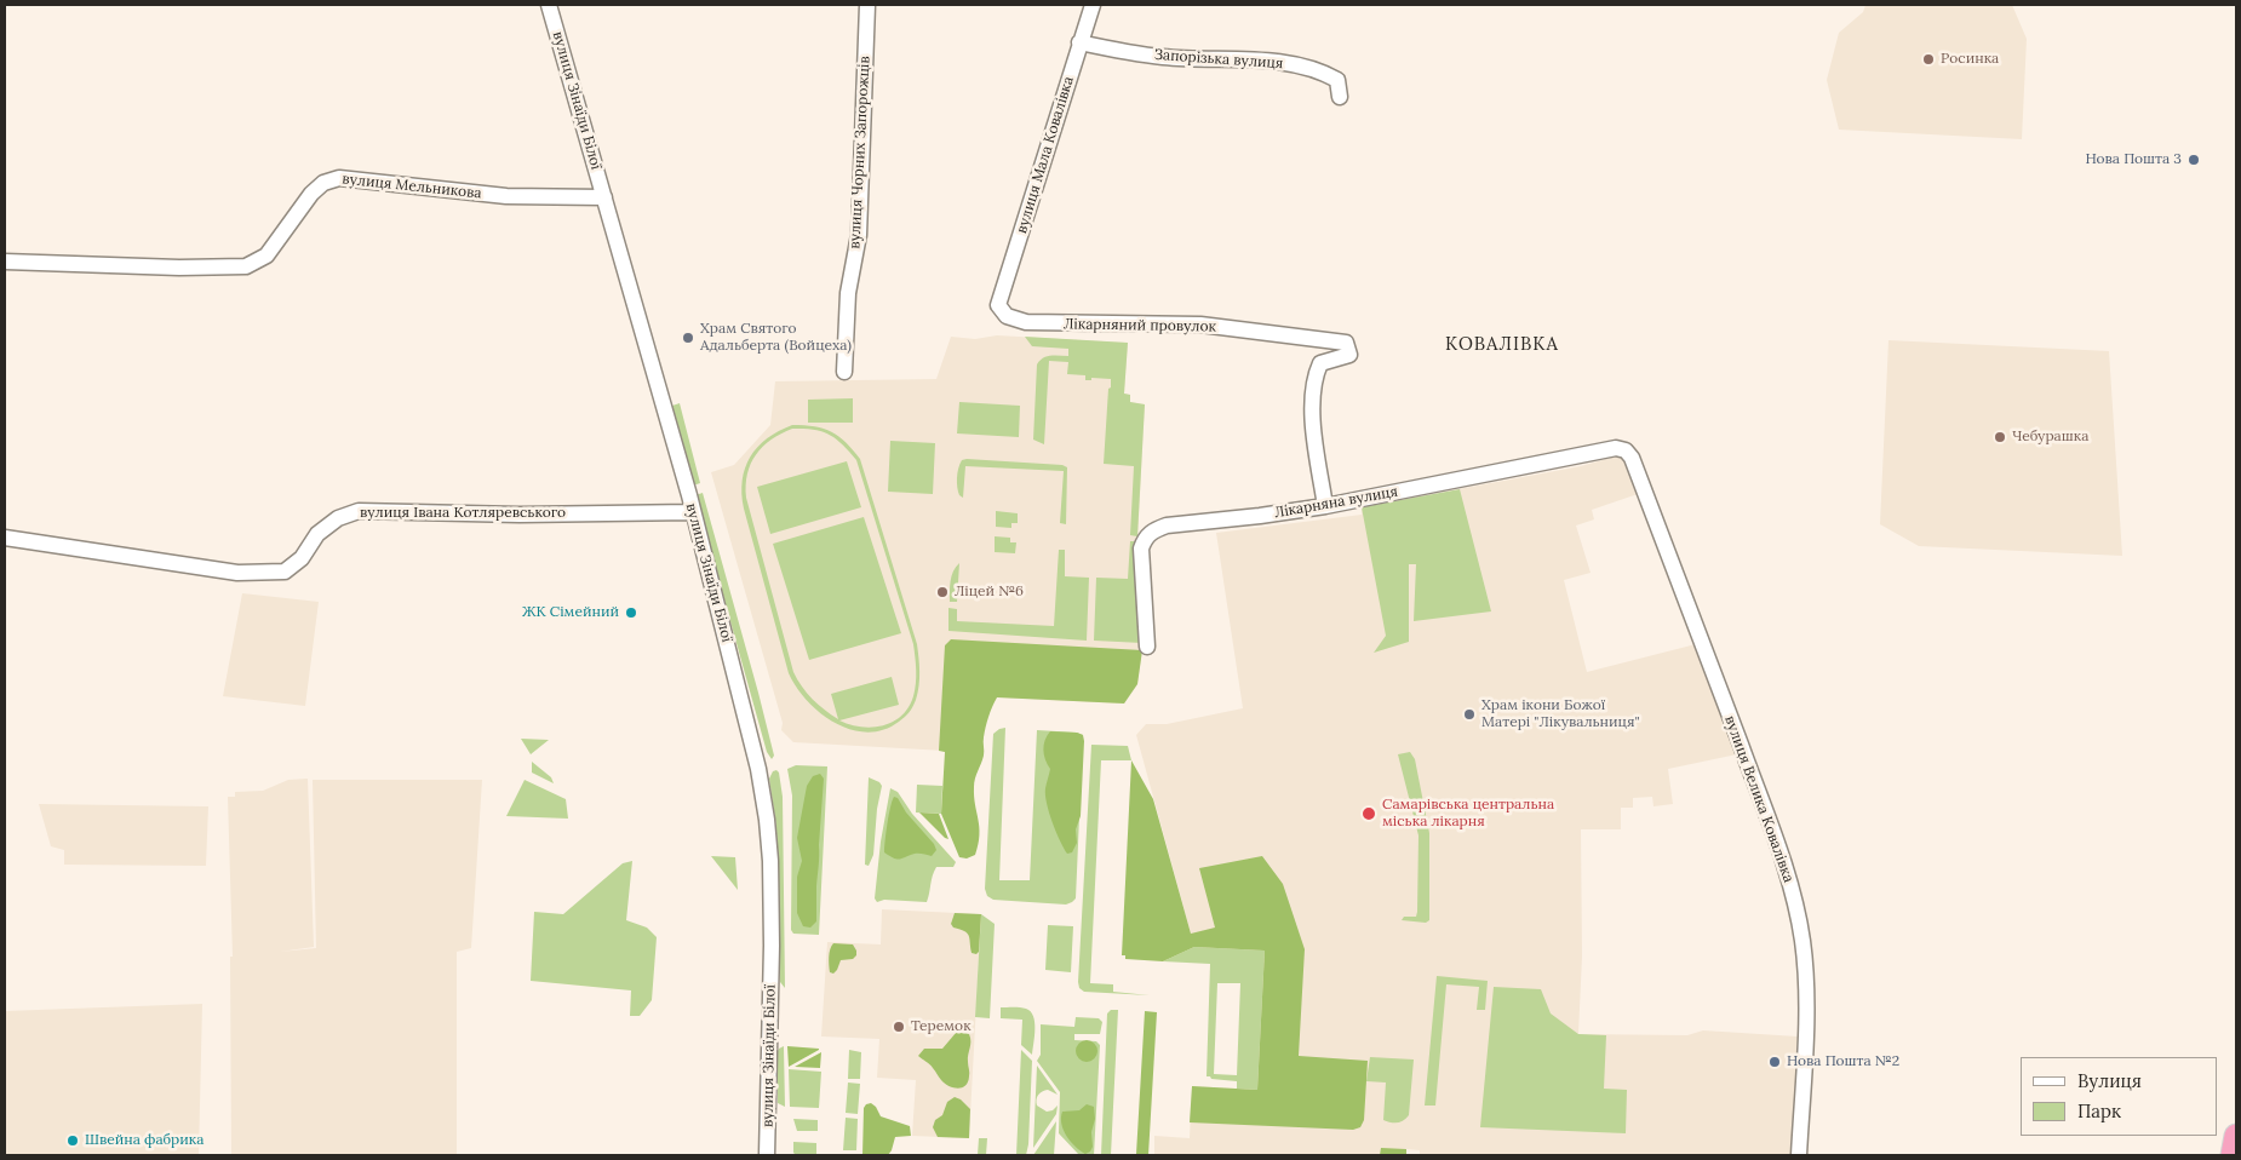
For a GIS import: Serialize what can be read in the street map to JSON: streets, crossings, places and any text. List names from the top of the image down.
{
  "streets": {
    "street": [
      "Запорізька вулиця",
      "вулиця Зінаїди Білої",
      "вулиця Чорних Запорожців",
      "вулиця Мала Ковалівка",
      "вулиця Мельникова",
      "Лікарняний провулок",
      "Лікарняна вулиця",
      "вулиця Івана Котляревського",
      "вулиця Велика Ковалівка"
    ]
  },
  "crossings": [
    ["Запорізька вулиця", "вулиця Мала Ковалівка"],
    ["вулиця Зінаїди Білої", "вулиця Мельникова"],
    ["вулиця Зінаїди Білої", "вулиця Івана Котляревського"],
    ["вулиця Мала Ковалівка", "Лікарняний провулок"],
    ["Лікарняний провулок", "Лікарняна вулиця"],
    ["Лікарняна вулиця", "вулиця Велика Ковалівка"]
  ],
  "districts": ["КОВАЛІВКА"],
  "places": [
    "Росинка",
    "Нова Пошта 3",
    "Храм Святого Адальберта (Войцеха)",
    "Чебурашка",
    "Ліцей №6",
    "ЖК Сімейний",
    "Храм ікони Божої Матері \"Лікувальниця\"",
    "Самарівська центральна міська лікарня",
    "Теремок",
    "Нова Пошта №2",
    "Швейна фабрика"
  ],
  "legend": ["Вулиця", "Парк"]
}
